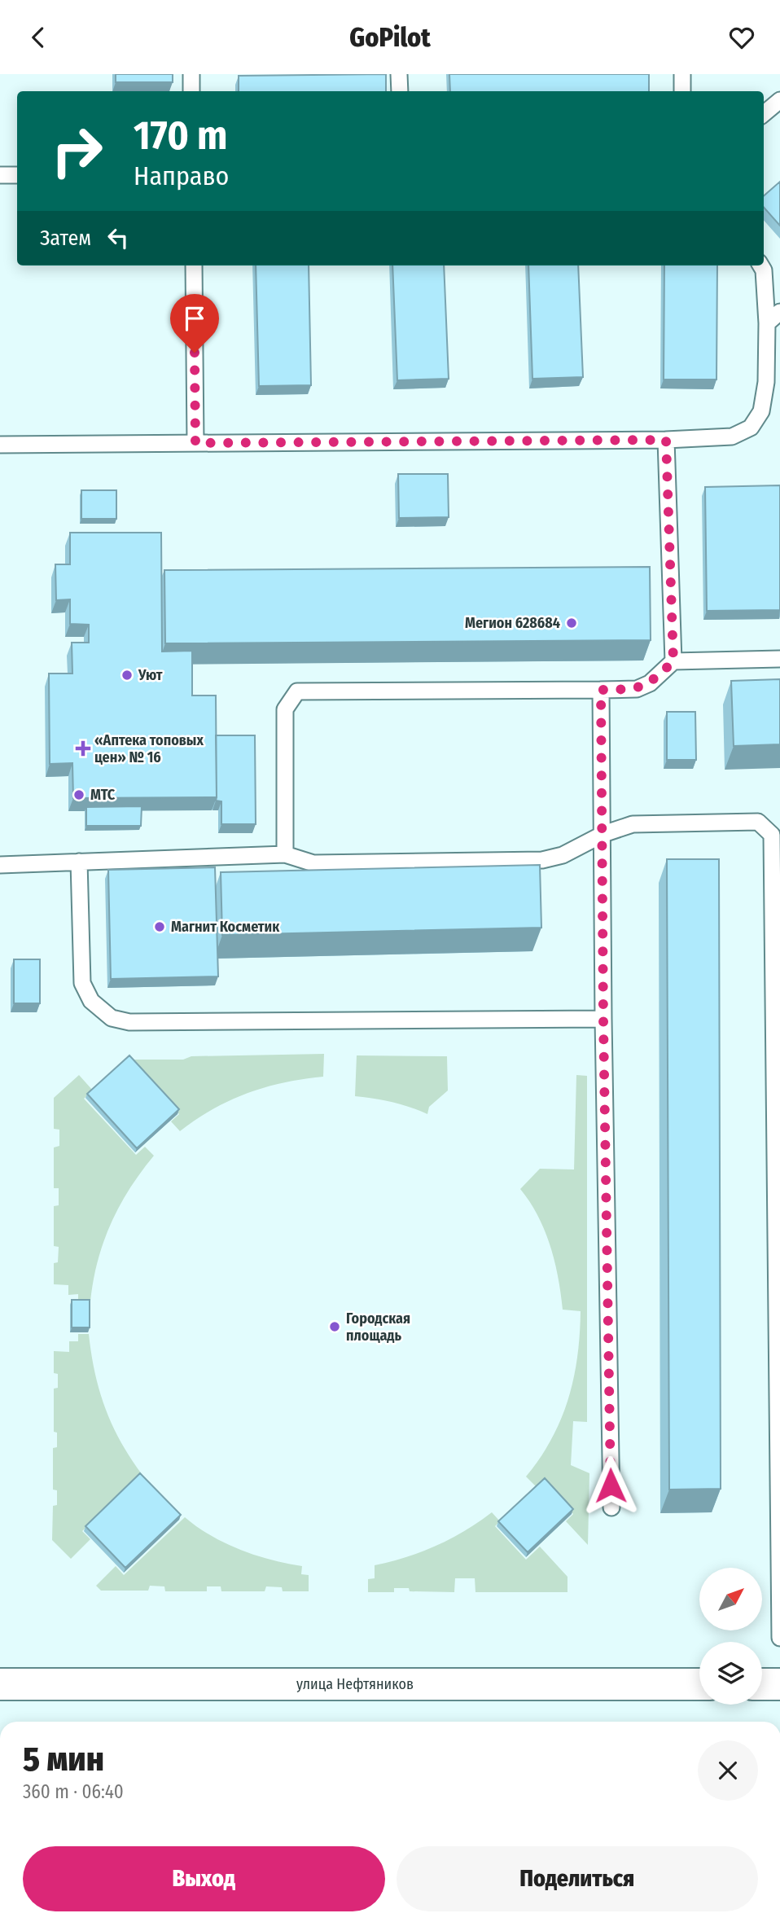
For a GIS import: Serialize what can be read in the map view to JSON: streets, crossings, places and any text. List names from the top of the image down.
{
  "streets": {
    "main road": ["улица Нефтяников"]
  },
  "places": {
    "other": [
      "Мегион 628684",
      "Уют",
      "МТС",
      "Магнит Косметик",
      "Городская площадь"
    ],
    "health": ["«Аптека топовых цен» № 16"]
  },
  "north": "top right",
  "page": {
    "header": "GoPilot",
    "turn": ["170 m", "Направо"],
    "then": "Затем",
    "heading": ["5 мин", "360 m · 06:40"],
    "buttons": ["Выход", "Поделиться"]
  }
}
